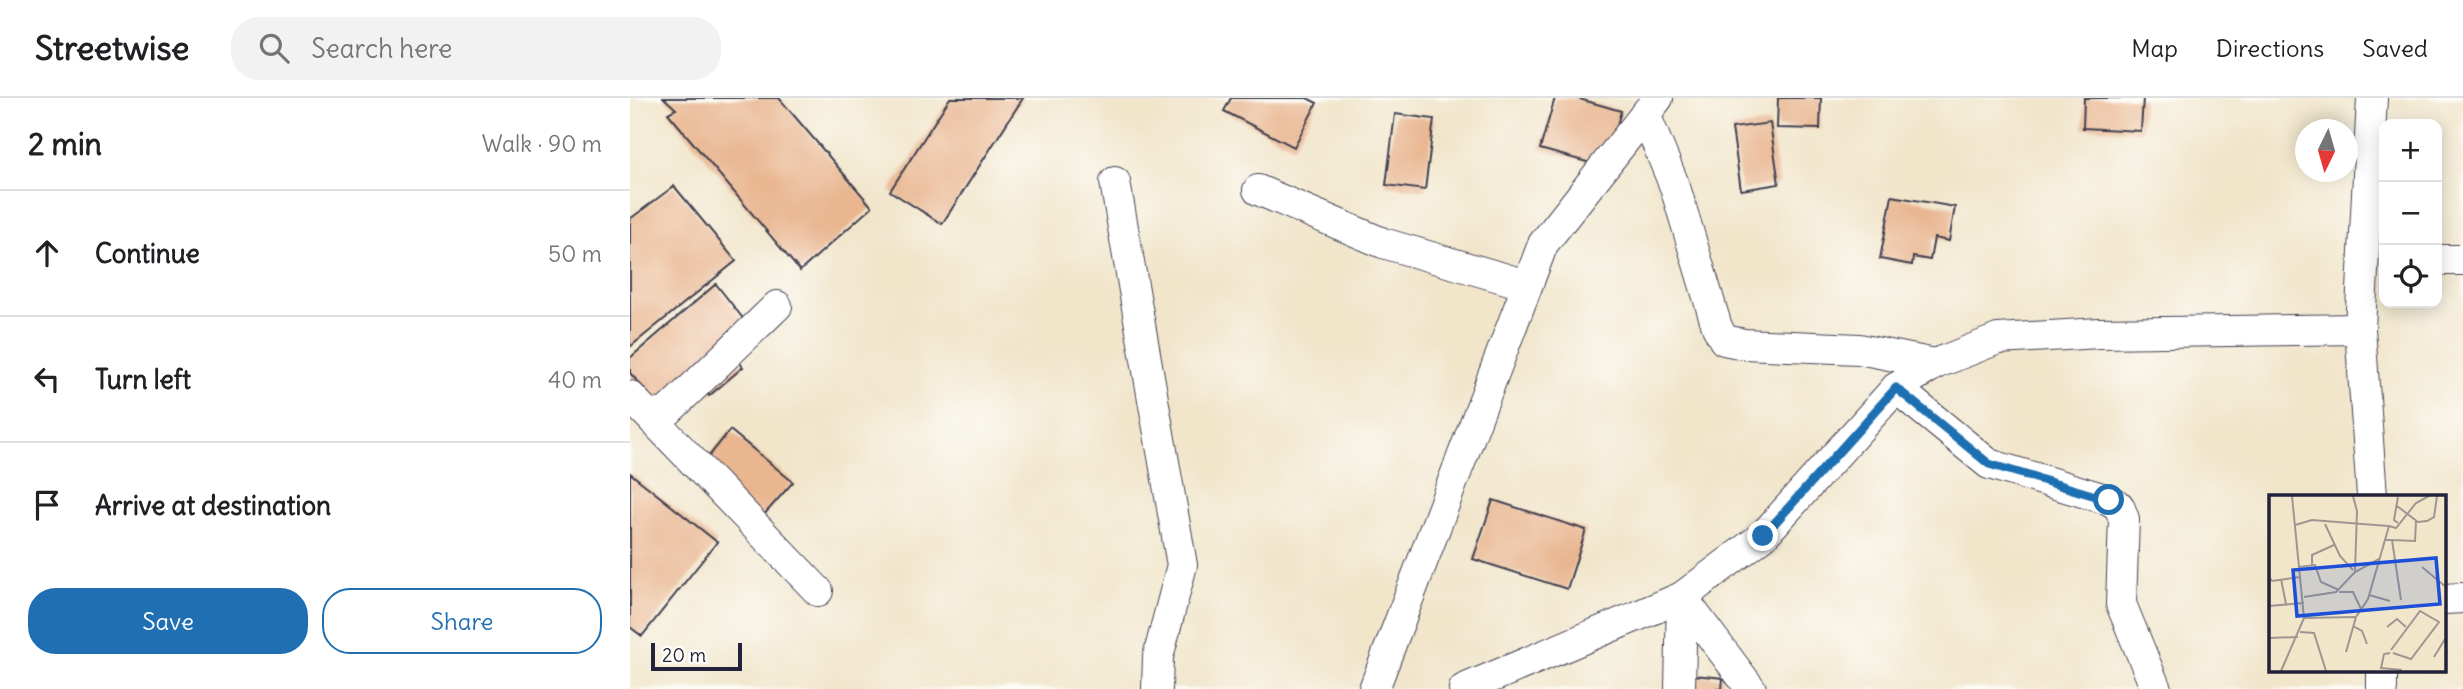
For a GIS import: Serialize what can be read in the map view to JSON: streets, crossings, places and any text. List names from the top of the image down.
{
  "scale_bar": "20 m",
  "north": "bottom",
  "page": {
    "header": "Streetwise",
    "search": "Search here",
    "nav": ["Map", "Directions", "Saved"],
    "heading": ["2 min", "Walk · 90 m"],
    "map_buttons": ["+", "−"],
    "list": [
      ["Continue", "50 m"],
      ["Turn left", "40 m"],
      "Arrive at destination"
    ],
    "buttons": ["Save", "Share"],
    "scale": "20 m"
  }
}
